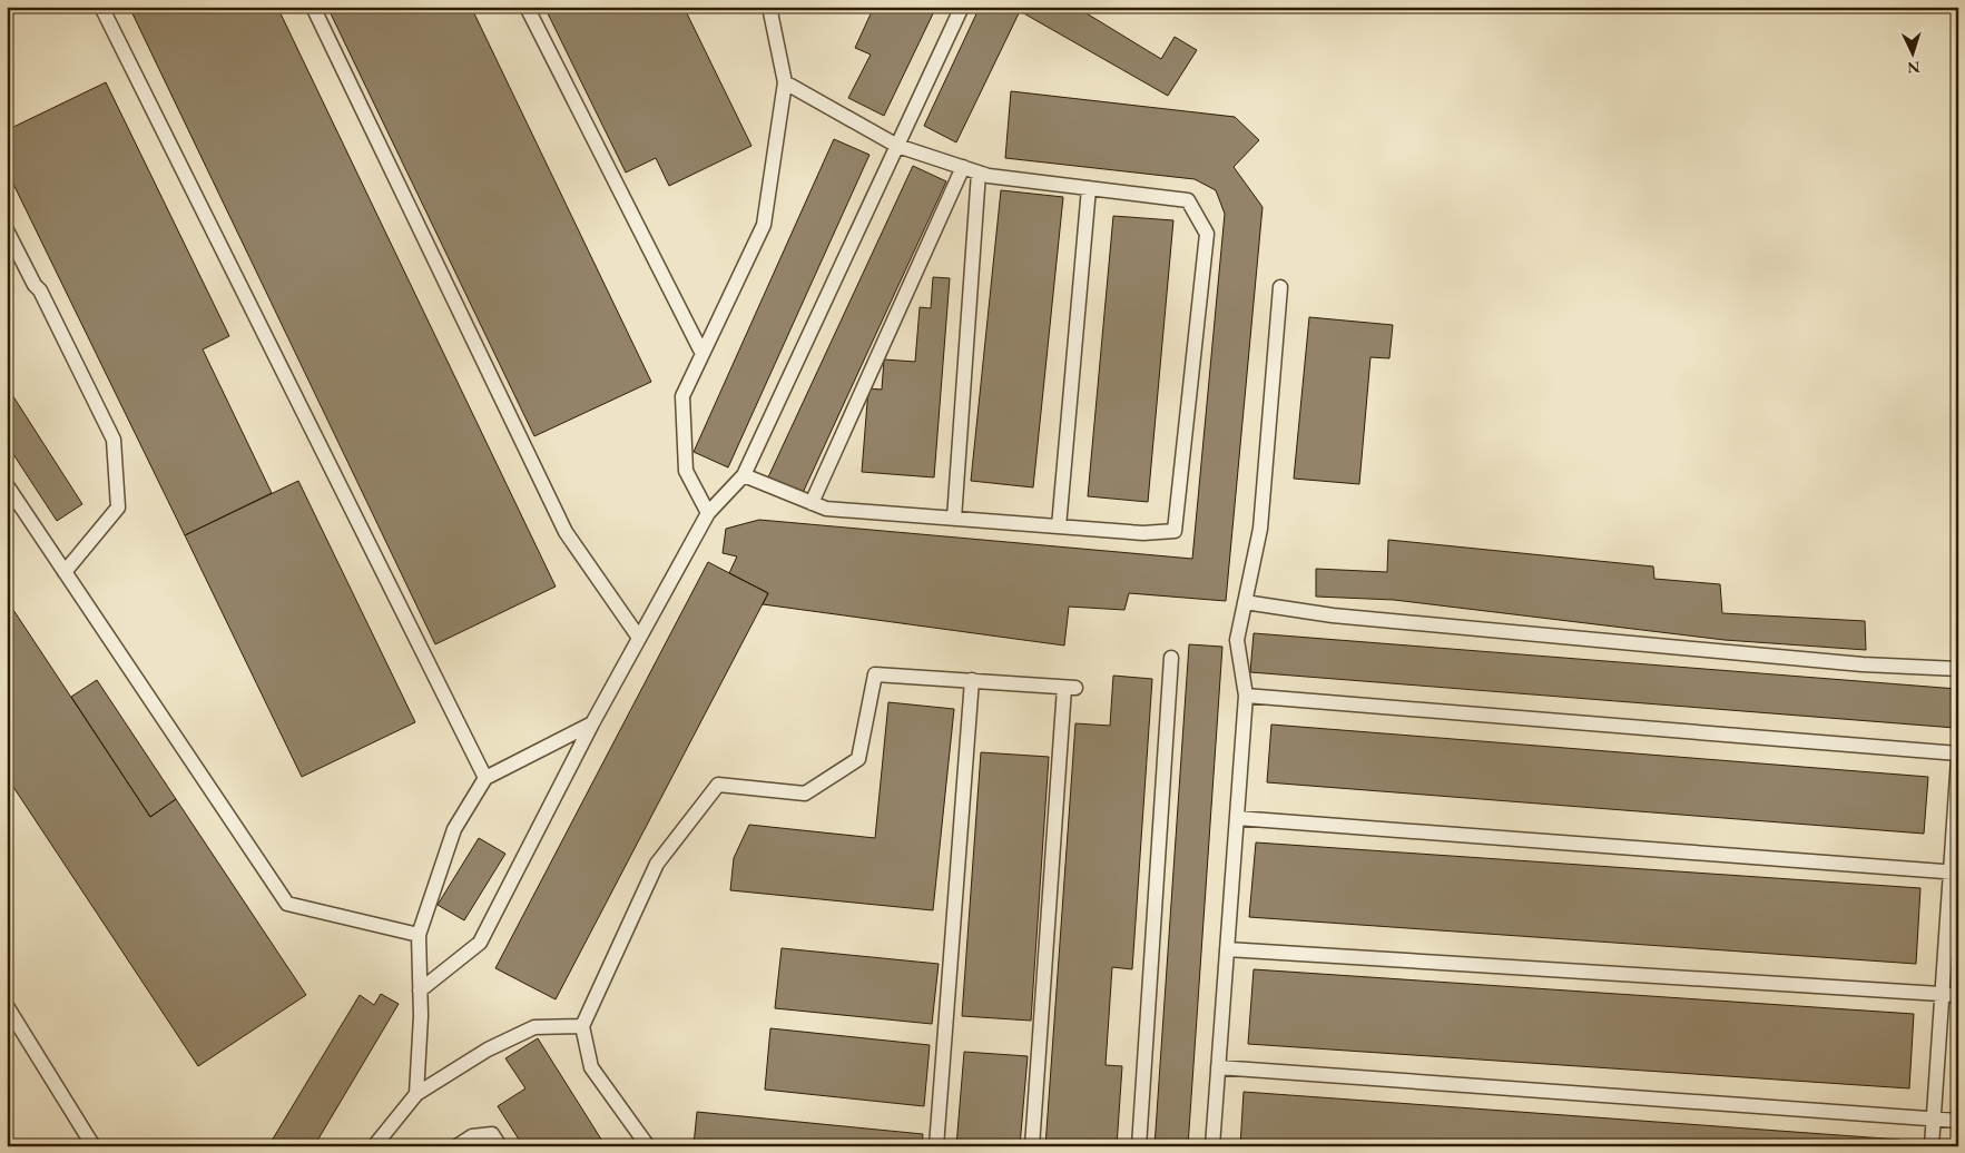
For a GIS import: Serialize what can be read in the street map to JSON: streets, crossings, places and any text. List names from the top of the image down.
{
  "north": "bottom"
}
